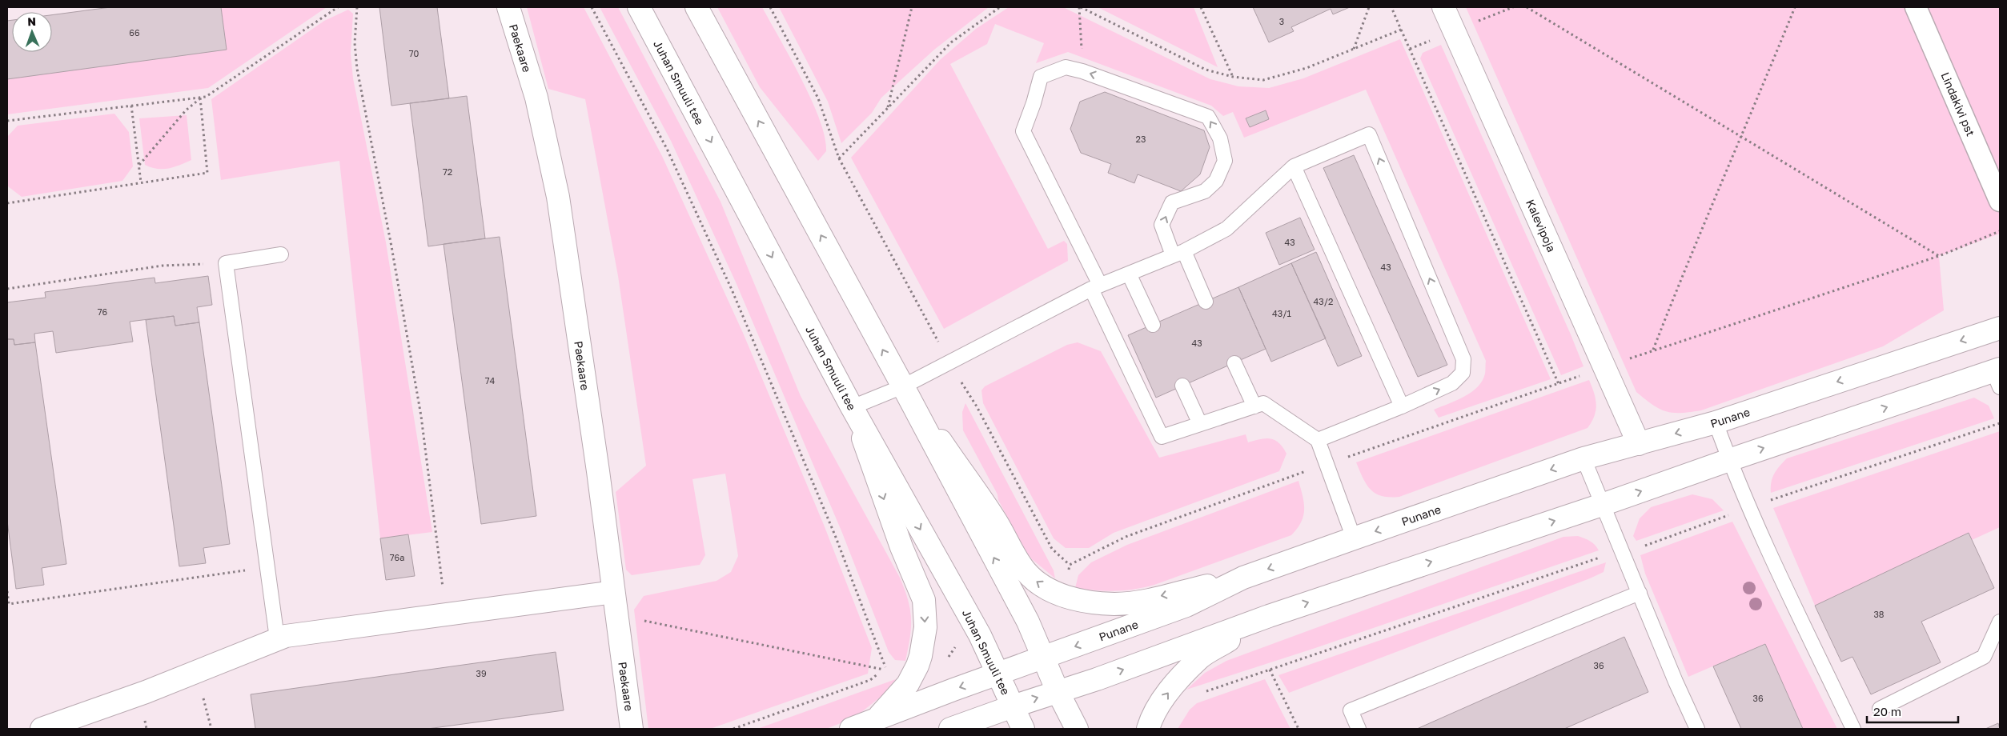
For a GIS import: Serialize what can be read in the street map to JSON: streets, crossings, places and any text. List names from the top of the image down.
{
  "streets": {
    "main road": [
      "Paekaare",
      "Juhan Smuuli tee",
      "Kalevipoja",
      "Punane"
    ],
    "street": ["Lindakivi pst"]
  },
  "crossings": [
    ["Juhan Smuuli tee", "Punane"],
    ["Kalevipoja", "Punane"]
  ],
  "house_numbers": [
    "3",
    "66",
    "70",
    "23",
    "72",
    "43",
    "43",
    "43/2",
    "76",
    "43/1",
    "43",
    "74",
    "76a",
    "38",
    "36",
    "39",
    "36"
  ],
  "scale_bar": "20 m",
  "north": "top"
}
